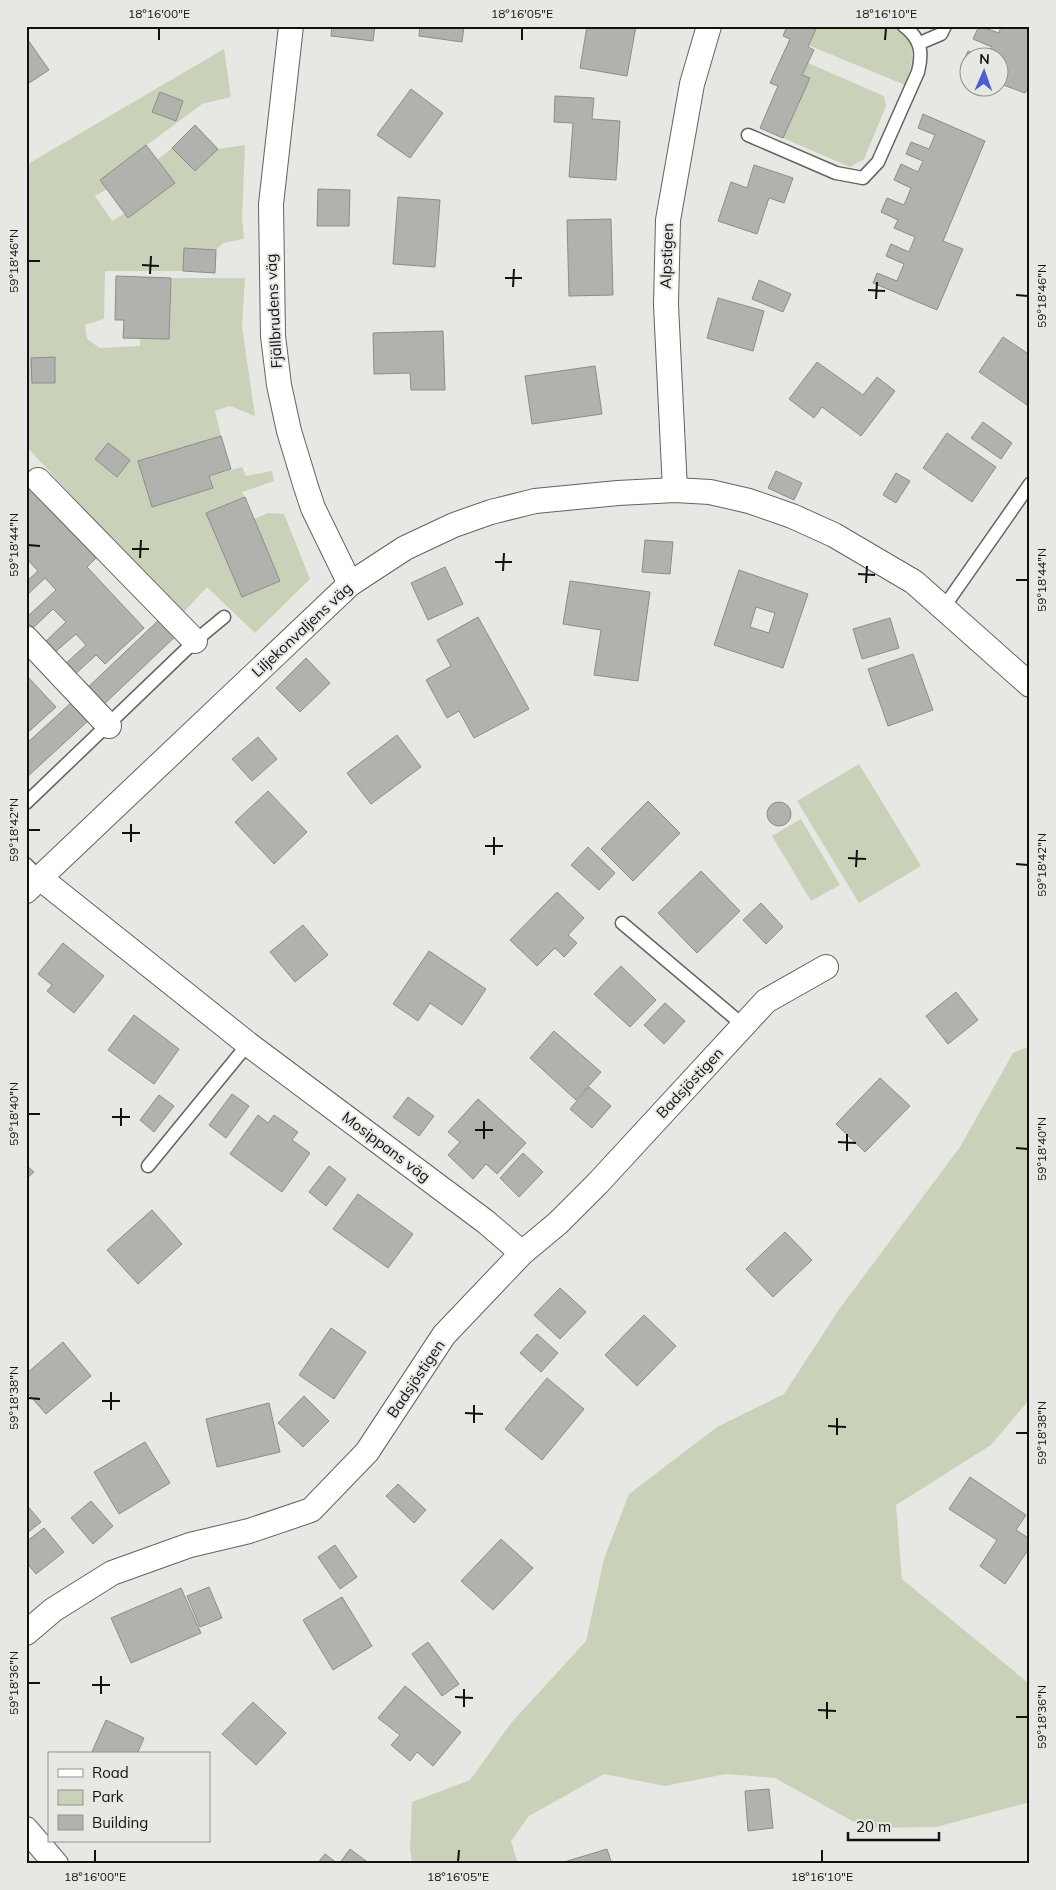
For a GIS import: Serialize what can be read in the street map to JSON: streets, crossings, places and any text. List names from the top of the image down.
{
  "streets": {
    "street": [
      "Alpstigen",
      "Fjällbrudens väg",
      "Liljekonvaljens väg",
      "Badsjöstigen",
      "Mosippans väg"
    ]
  },
  "crossings": [
    ["Alpstigen", "Liljekonvaljens väg"],
    ["Fjällbrudens väg", "Liljekonvaljens väg"],
    ["Liljekonvaljens väg", "Mosippans väg"],
    ["Badsjöstigen", "Mosippans väg"]
  ],
  "legend": ["Road", "Park", "Building"],
  "scale_bar": "20 m",
  "north": "top",
  "coordinates": [
    "18°16'00\"E",
    "18°16'05\"E",
    "18°16'10\"E",
    "59°18'46\"N",
    "59°18'44\"N",
    "59°18'42\"N",
    "59°18'40\"N",
    "59°18'38\"N",
    "59°18'36\"N"
  ]
}
